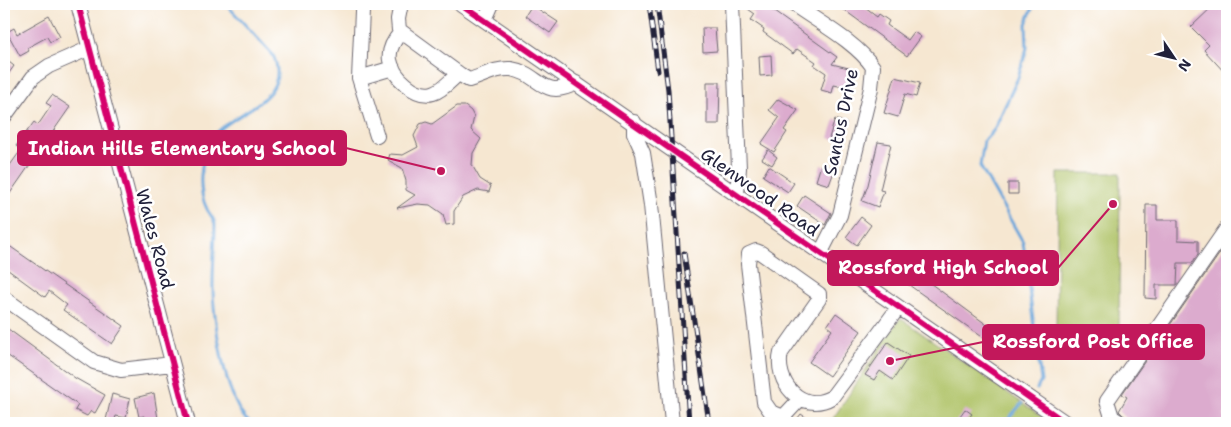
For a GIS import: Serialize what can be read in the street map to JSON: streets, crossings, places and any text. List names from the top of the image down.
{
  "streets": {
    "street": ["Santus Drive", "Glenwood Road", "Wales Road"]
  },
  "crossings": [
    ["Santus Drive", "Glenwood Road"]
  ],
  "places": ["Indian Hills Elementary School", "Rossford High School", "Rossford Post Office"],
  "north": "bottom right"
}
